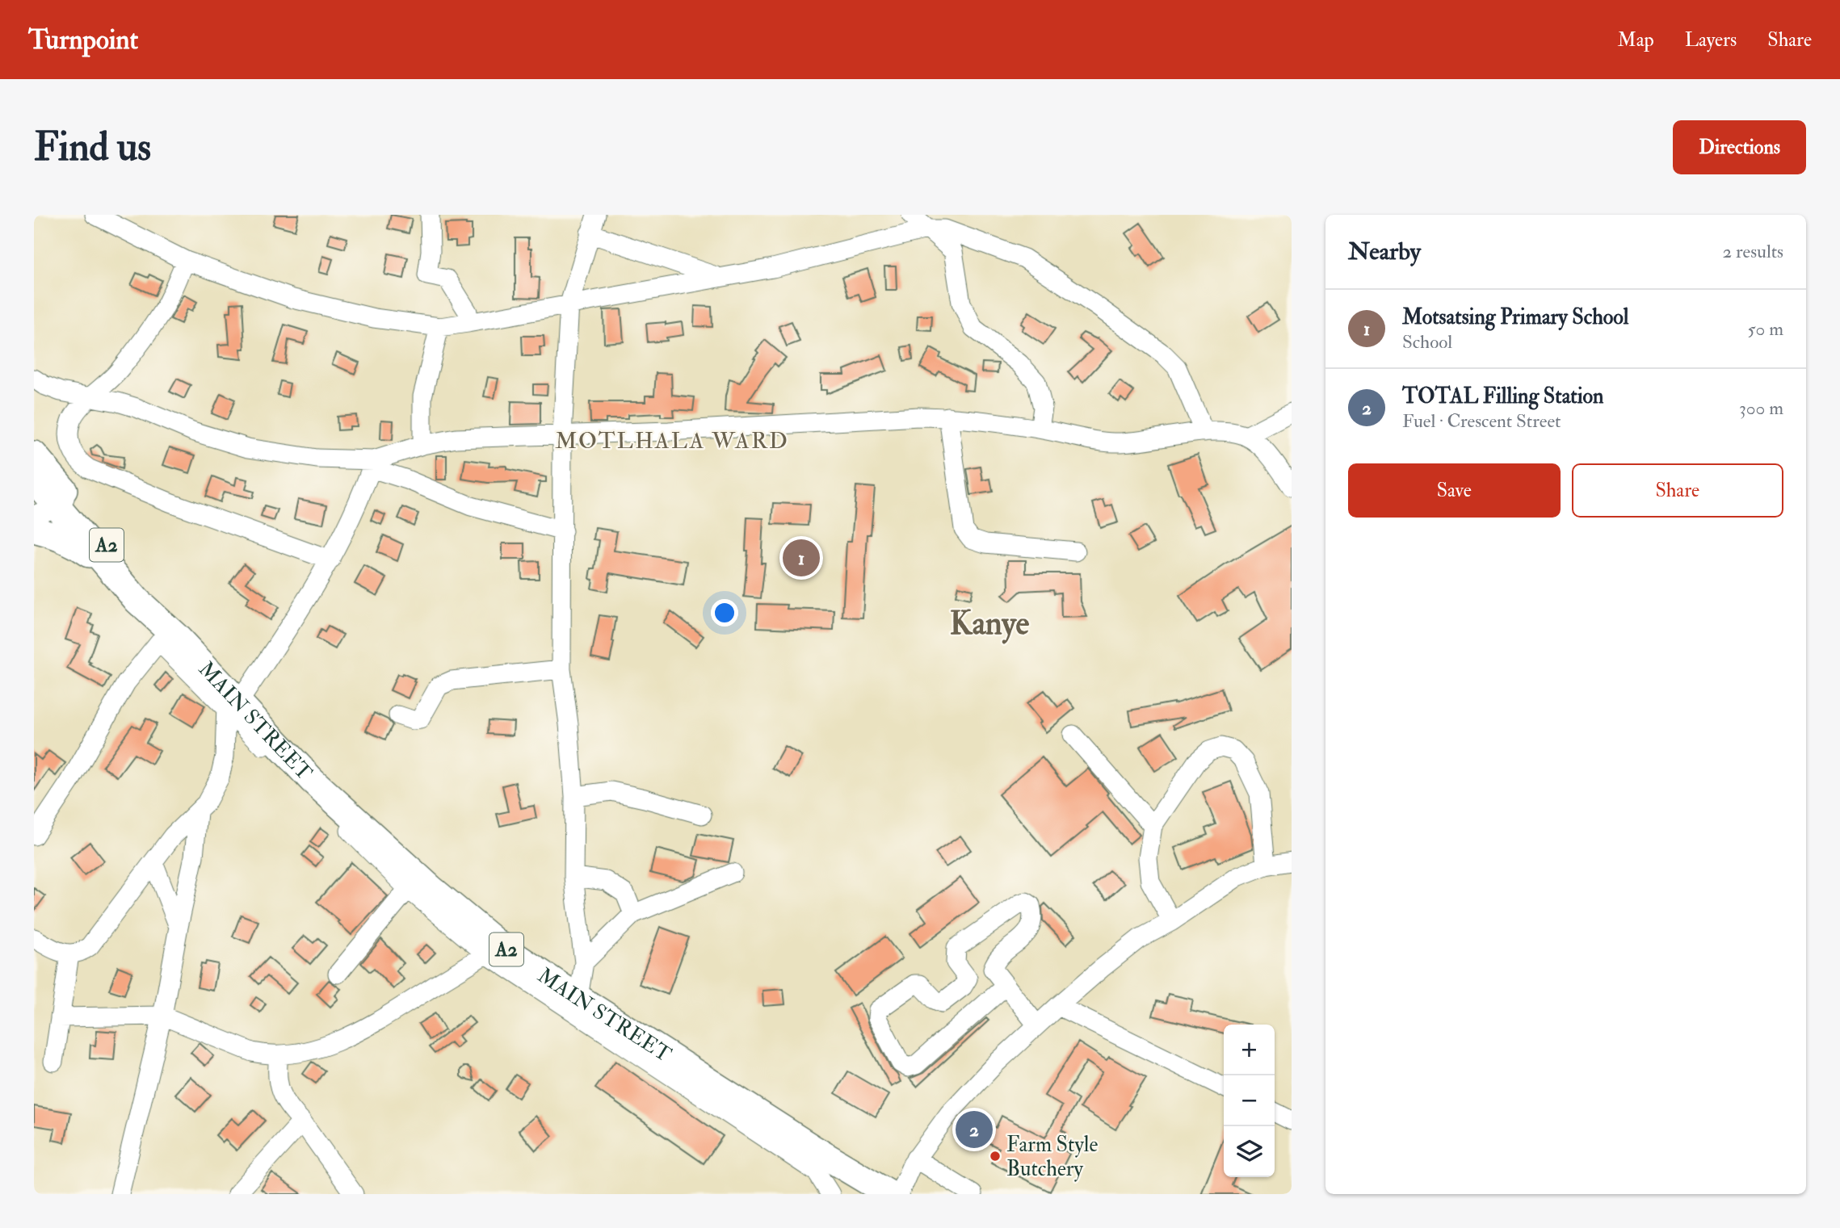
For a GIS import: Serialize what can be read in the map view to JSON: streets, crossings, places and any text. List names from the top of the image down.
{
  "streets": {
    "highway": ["A2", "MAIN STREET"]
  },
  "districts": ["MOTLHALA WARD", "Kanye"],
  "places": ["Farm Style Butchery"],
  "page": {
    "header": "Turnpoint",
    "nav": ["Map", "Layers", "Share"],
    "buttons": [
      "Directions",
      ["Save", "Share"]
    ],
    "title": "Find us",
    "heading": ["Nearby", "2 results"],
    "list": [
      {
        "mark": "1",
        "name": "Motsatsing Primary School",
        "note": "School",
        "value": "50 m"
      },
      {
        "mark": "2",
        "name": "TOTAL Filling Station",
        "note": "Fuel · Crescent Street",
        "value": "300 m"
      }
    ],
    "pins": ["1", "2"],
    "map_buttons": ["+", "−"]
  }
}
